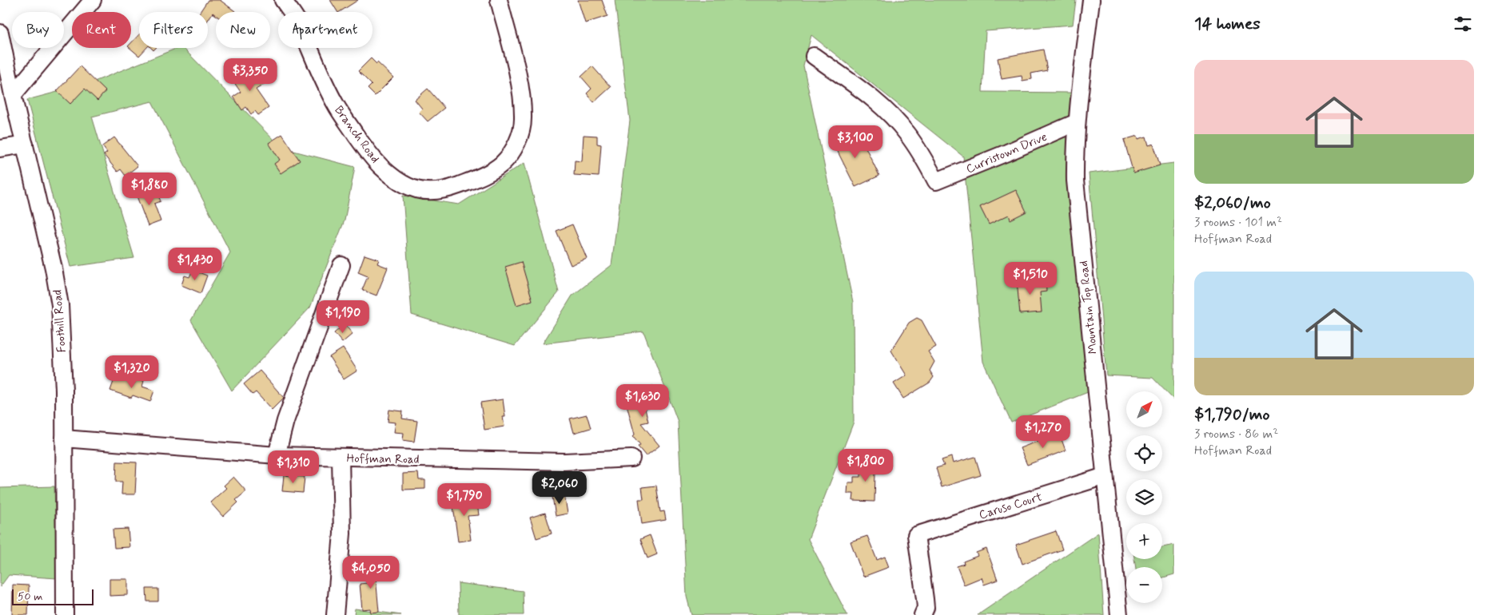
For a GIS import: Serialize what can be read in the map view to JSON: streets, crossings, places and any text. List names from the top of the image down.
{
  "streets": {
    "street": [
      "Branch Road",
      "Curristown Drive",
      "Mountain Top Road",
      "Foothill Road",
      "Hoffman Road",
      "Caruso Court"
    ]
  },
  "crossings": [
    ["Curristown Drive", "Mountain Top Road"],
    ["Mountain Top Road", "Caruso Court"],
    ["Foothill Road", "Hoffman Road"]
  ],
  "scale_bar": "50 m",
  "north": "top right",
  "page": {
    "heading": "14 homes",
    "chip": [
      "Buy",
      "Rent",
      "Filters",
      "New",
      "Apartment"
    ],
    "list": [
      {
        "name": "$2,060/mo",
        "note": "3 rooms · 101 m² · Hoffman Road"
      },
      {
        "name": "$1,790/mo",
        "note": "3 rooms · 86 m² · Hoffman Road"
      }
    ],
    "price": [
      "$3,350",
      "$3,100",
      "$1,880",
      "$1,430",
      "$1,510",
      "$1,190",
      "$1,320",
      "$1,630",
      "$1,270",
      "$1,800",
      "$1,310",
      "$2,060",
      "$1,790",
      "$4,050"
    ],
    "map_buttons": ["+", "−"],
    "scale": "50 m"
  }
}
